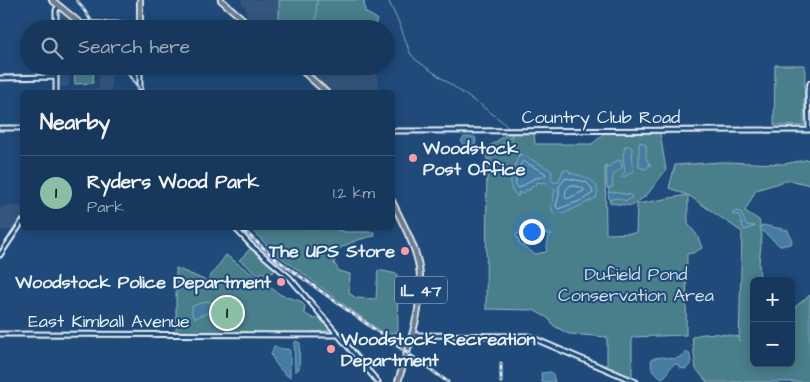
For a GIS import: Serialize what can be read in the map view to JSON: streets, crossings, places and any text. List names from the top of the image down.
{
  "streets": {
    "main road": ["IL 47"],
    "street": ["Country Club Road", "East Kimball Avenue"]
  },
  "parks": ["Dufield Pond Conservation Area"],
  "places": [
    "Woodstock Post Office",
    "The UPS Store",
    "Woodstock Police Department",
    "Woodstock Recreation Department"
  ],
  "page": {
    "search": "Search here",
    "heading": "Nearby",
    "list": [
      {
        "mark": "1",
        "name": "Ryders Wood Park",
        "note": "Park",
        "value": "1.2 km"
      }
    ],
    "map_buttons": ["+", "−"],
    "pins": "1"
  }
}
